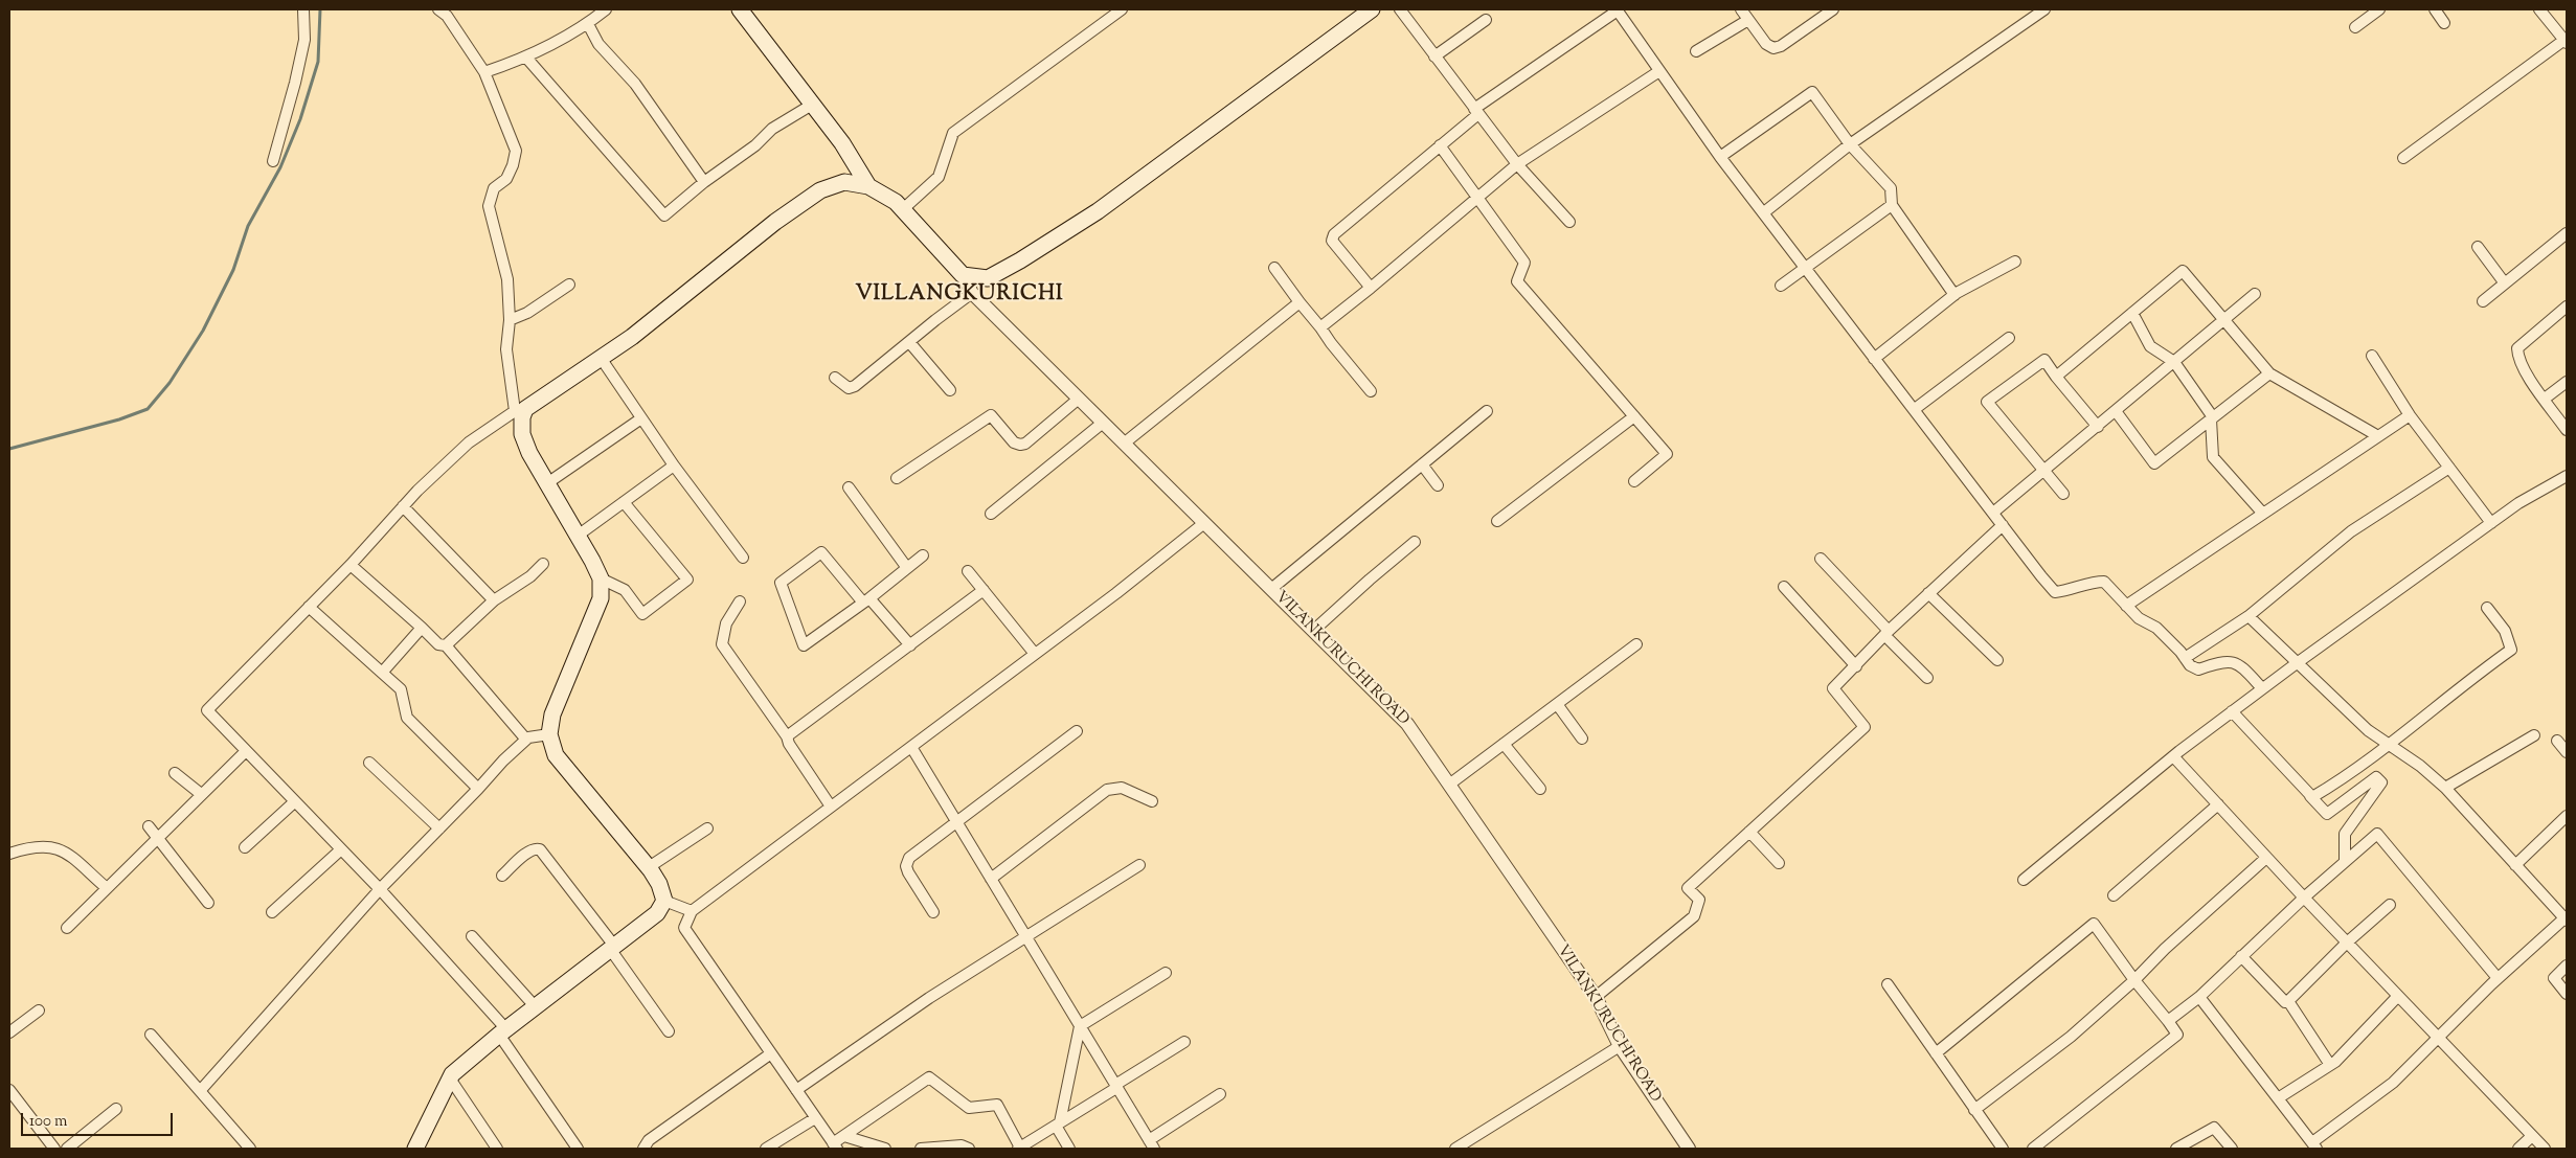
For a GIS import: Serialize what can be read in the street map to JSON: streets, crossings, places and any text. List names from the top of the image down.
{
  "streets": {
    "street": ["VILANKURUCHI ROAD"]
  },
  "districts": ["VILLANGKURICHI"],
  "scale_bar": "100 m"
}
